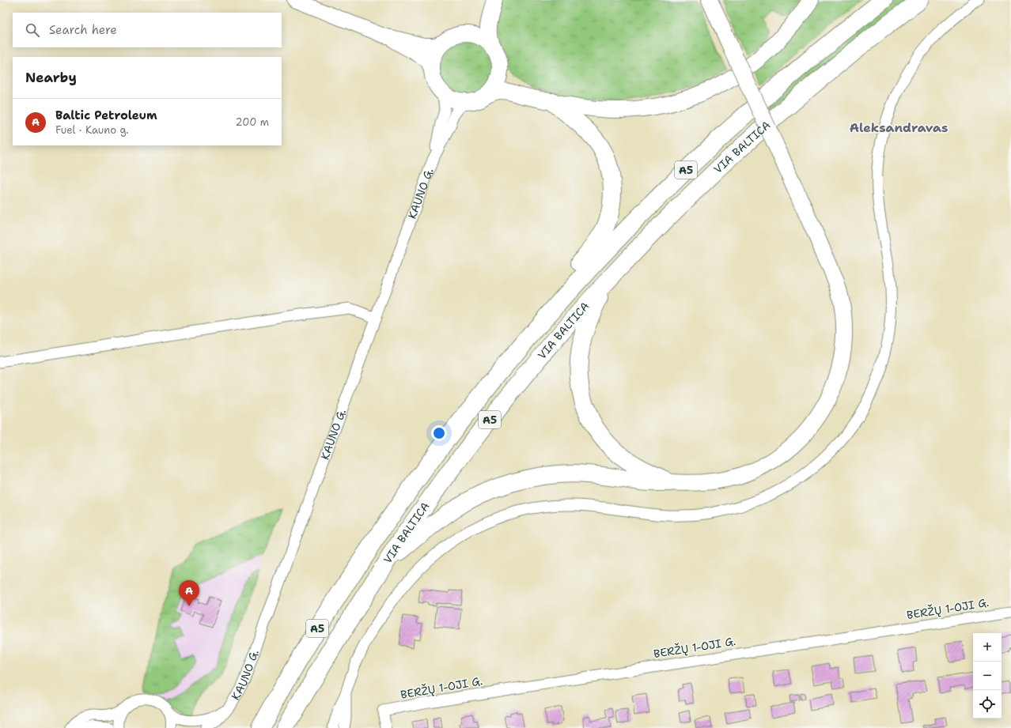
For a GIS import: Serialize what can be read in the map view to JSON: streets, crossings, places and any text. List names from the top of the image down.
{
  "streets": {
    "highway": ["VIA BALTICA", "A5"],
    "street": ["KAUNO G.", "BERŽŲ 1-OJI G."]
  },
  "districts": ["Aleksandravas"],
  "page": {
    "search": "Search here",
    "heading": "Nearby",
    "list": [
      {
        "mark": "A",
        "name": "Baltic Petroleum",
        "note": "Fuel · Kauno g.",
        "value": "200 m"
      }
    ],
    "pins": "A",
    "map_buttons": ["+", "−"]
  }
}
